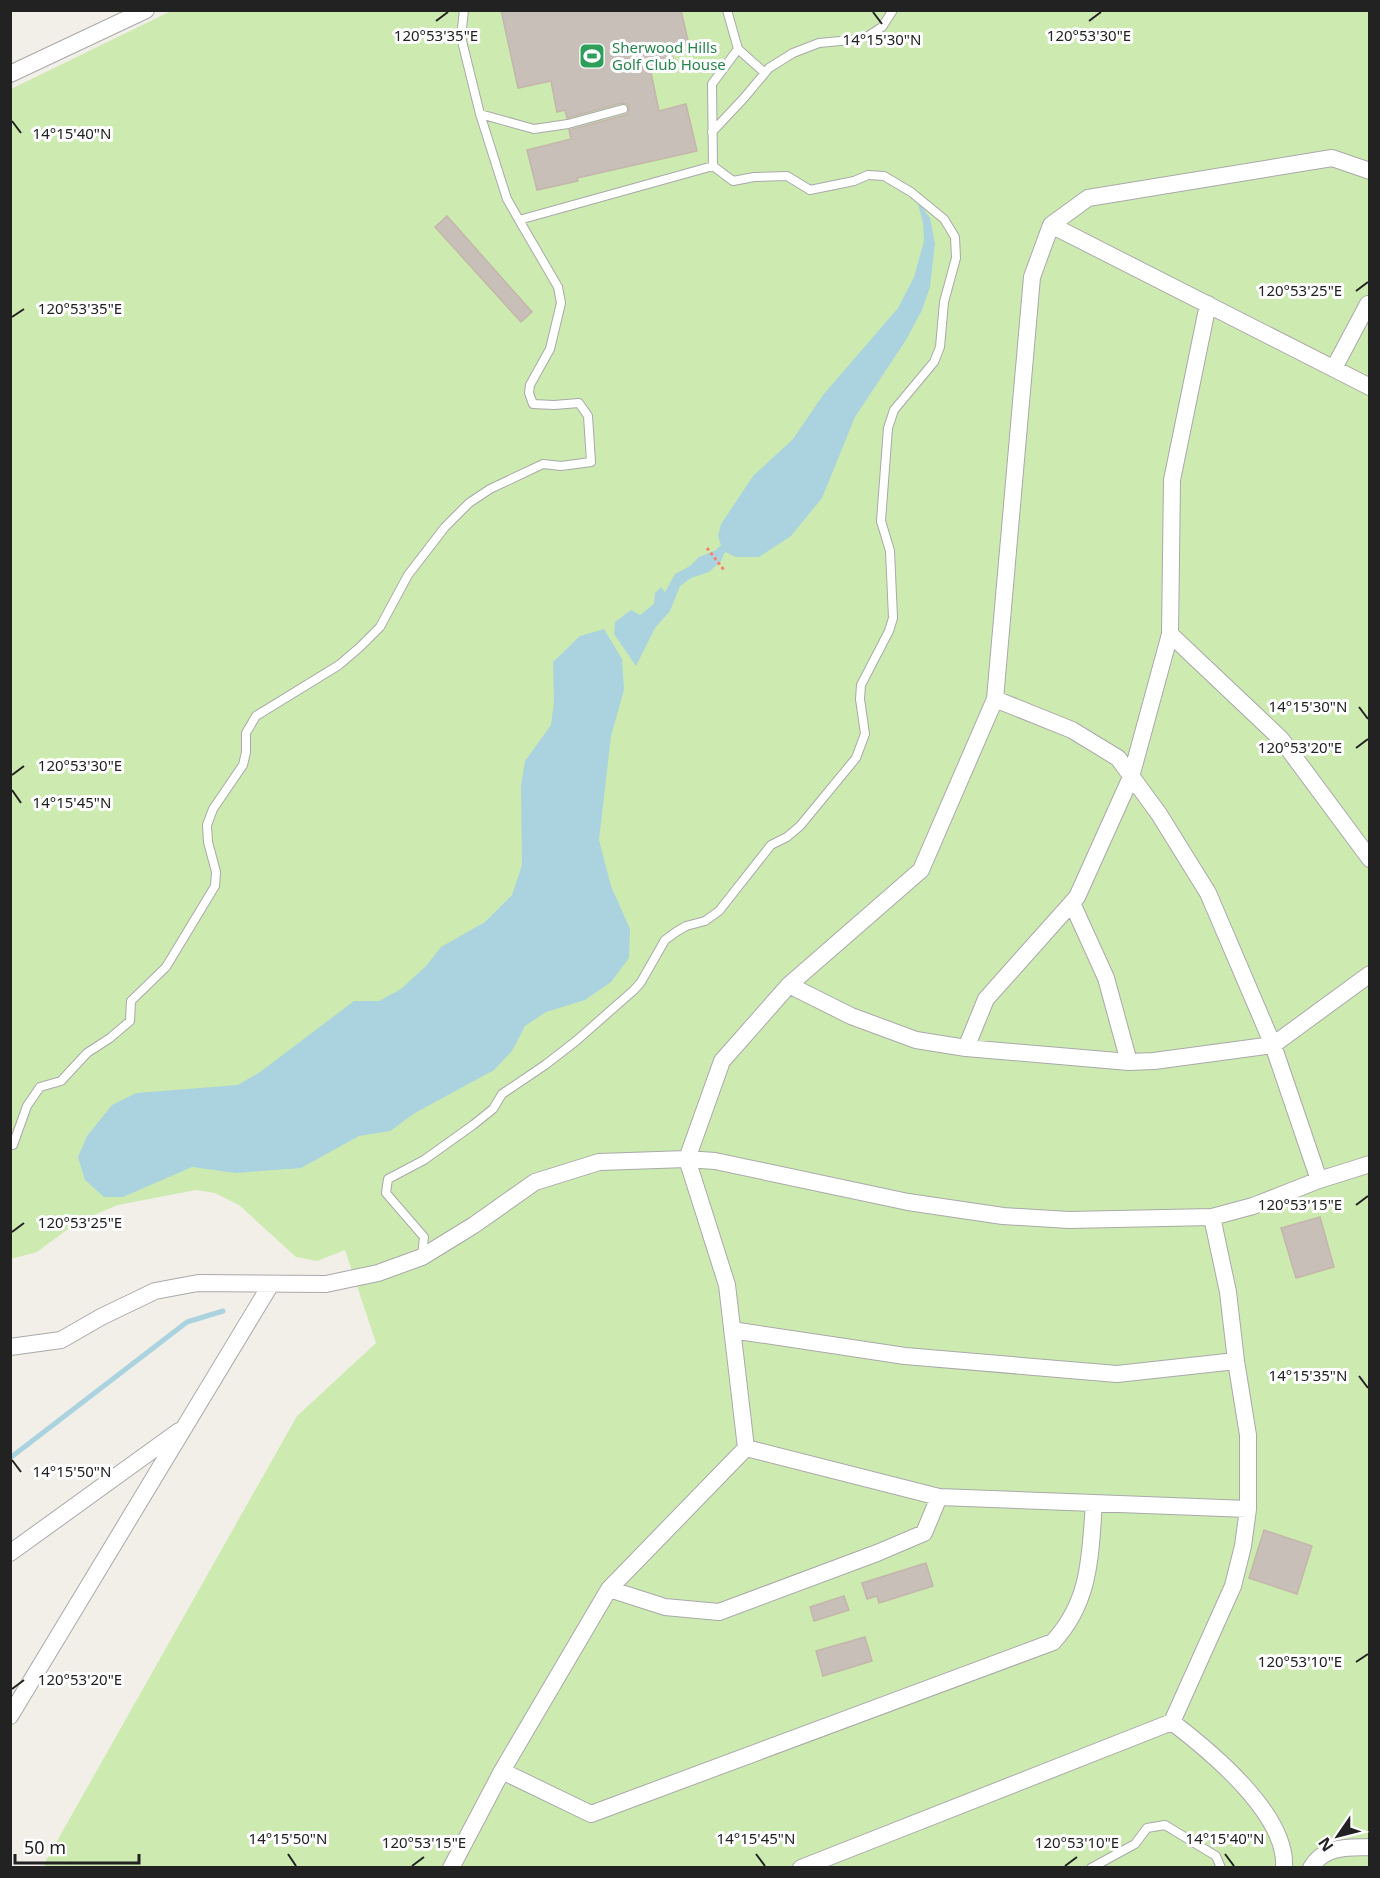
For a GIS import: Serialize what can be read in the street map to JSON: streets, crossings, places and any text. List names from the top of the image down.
{
  "places": {
    "sports": ["Sherwood Hills Golf Club House"]
  },
  "scale_bar": "50 m",
  "north": "bottom left",
  "coordinates": [
    "120°53'35\"E",
    "120°53'30\"E",
    "14°15'30\"N",
    "14°15'40\"N",
    "120°53'25\"E",
    "120°53'20\"E",
    "14°15'45\"N",
    "120°53'15\"E",
    "14°15'35\"N",
    "14°15'50\"N",
    "120°53'10\"E"
  ]
}
